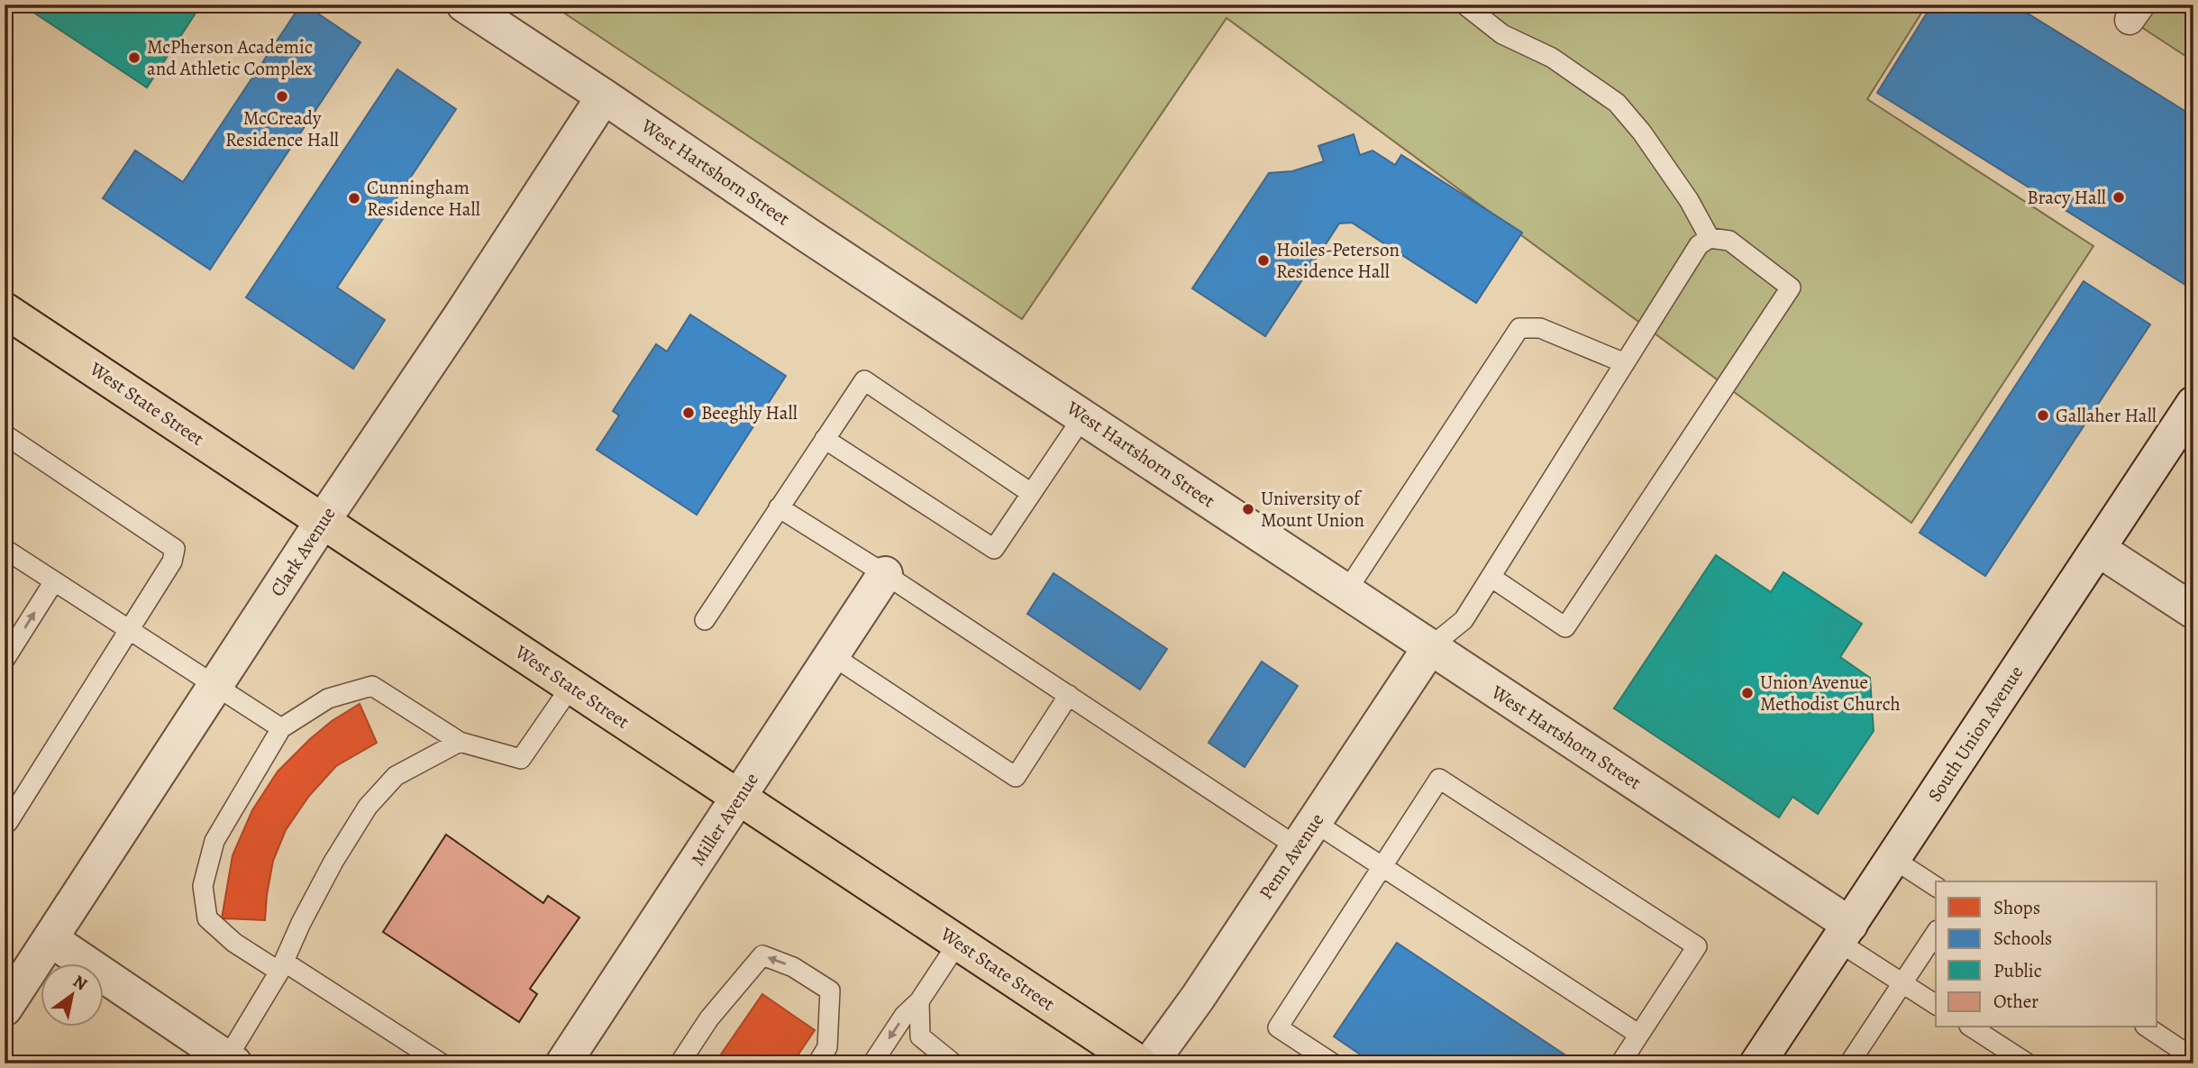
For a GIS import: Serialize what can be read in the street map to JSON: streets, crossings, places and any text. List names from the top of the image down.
{
  "streets": {
    "highway": ["West State Street"],
    "street": [
      "West Hartshorn Street",
      "Clark Avenue",
      "South Union Avenue",
      "Miller Avenue",
      "Penn Avenue"
    ]
  },
  "crossings": [
    ["West Hartshorn Street", "Clark Avenue"],
    ["West Hartshorn Street", "South Union Avenue"],
    ["West Hartshorn Street", "Penn Avenue"],
    ["West State Street", "Clark Avenue"],
    ["West State Street", "Miller Avenue"]
  ],
  "places": [
    "McPherson Academic and Athletic Complex",
    "McCready Residence Hall",
    "Bracy Hall",
    "Cunningham Residence Hall",
    "Hoiles-Peterson Residence Hall",
    "Beeghly Hall",
    "Gallaher Hall",
    "University of Mount Union",
    "Union Avenue Methodist Church"
  ],
  "legend": [
    "Shops",
    "Schools",
    "Public",
    "Other"
  ],
  "north": "top right"
}
